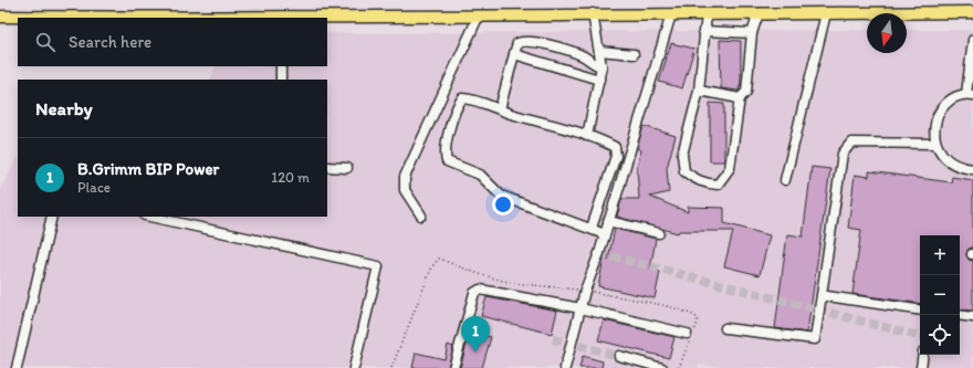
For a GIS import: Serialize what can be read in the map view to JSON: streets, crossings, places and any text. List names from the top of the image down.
{
  "north": "bottom",
  "page": {
    "search": "Search here",
    "heading": "Nearby",
    "list": [
      {
        "mark": "1",
        "name": "B.Grimm BIP Power",
        "note": "Place",
        "value": "120 m"
      }
    ],
    "map_buttons": ["+", "−"],
    "pins": "1"
  }
}
